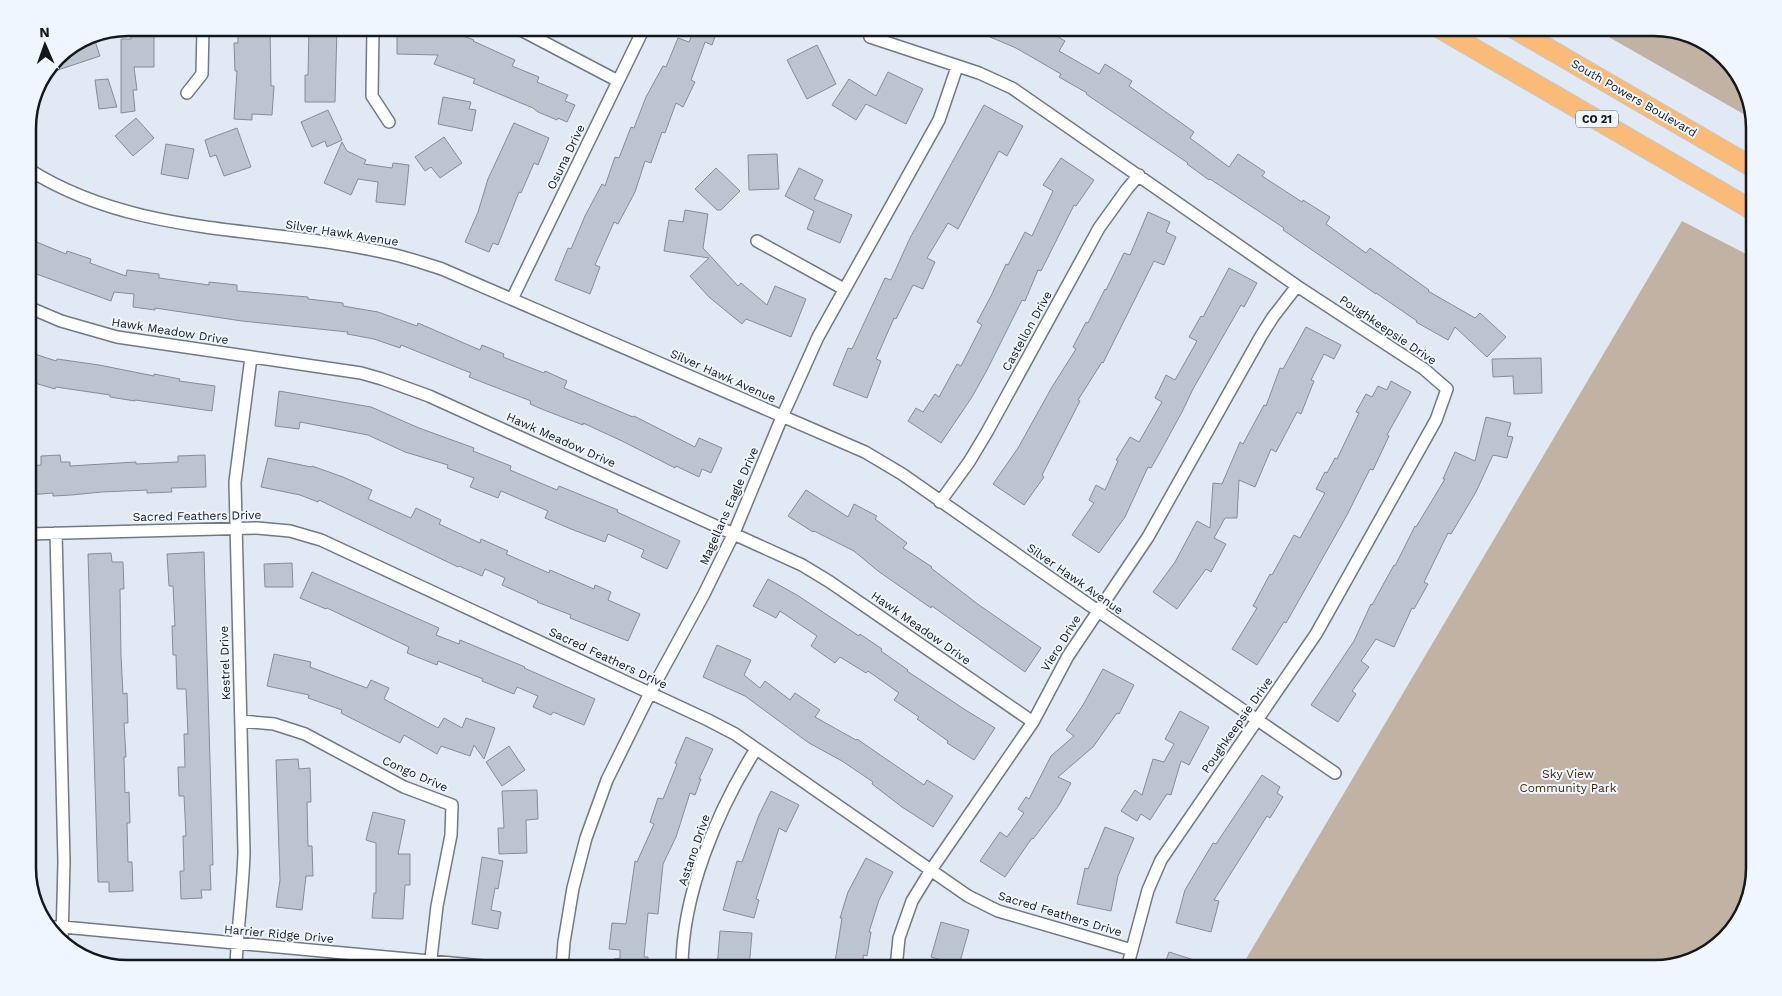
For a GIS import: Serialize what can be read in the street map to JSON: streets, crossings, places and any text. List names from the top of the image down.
{
  "streets": {
    "highway": ["South Powers Boulevard", "CO 21"],
    "street": [
      "Osuna Drive",
      "Silver Hawk Avenue",
      "Poughkeepsie Drive",
      "Hawk Meadow Drive",
      "Castellon Drive",
      "Magellans Eagle Drive",
      "Sacred Feathers Drive",
      "Viero Drive",
      "Kestrel Drive",
      "Congo Drive",
      "Astano Drive",
      "Harrier Ridge Drive"
    ]
  },
  "crossings": [
    ["Osuna Drive", "Silver Hawk Avenue"],
    ["Silver Hawk Avenue", "Poughkeepsie Drive"],
    ["Silver Hawk Avenue", "Castellon Drive"],
    ["Silver Hawk Avenue", "Magellans Eagle Drive"],
    ["Silver Hawk Avenue", "Viero Drive"],
    ["Poughkeepsie Drive", "Castellon Drive"],
    ["Poughkeepsie Drive", "Magellans Eagle Drive"],
    ["Poughkeepsie Drive", "Sacred Feathers Drive"],
    ["Poughkeepsie Drive", "Viero Drive"],
    ["Hawk Meadow Drive", "Magellans Eagle Drive"],
    ["Hawk Meadow Drive", "Viero Drive"],
    ["Hawk Meadow Drive", "Kestrel Drive"],
    ["Magellans Eagle Drive", "Sacred Feathers Drive"],
    ["Sacred Feathers Drive", "Viero Drive"],
    ["Sacred Feathers Drive", "Kestrel Drive"],
    ["Sacred Feathers Drive", "Astano Drive"],
    ["Kestrel Drive", "Congo Drive"],
    ["Kestrel Drive", "Harrier Ridge Drive"]
  ],
  "parks": ["Sky View Community Park"],
  "north": "top"
}
